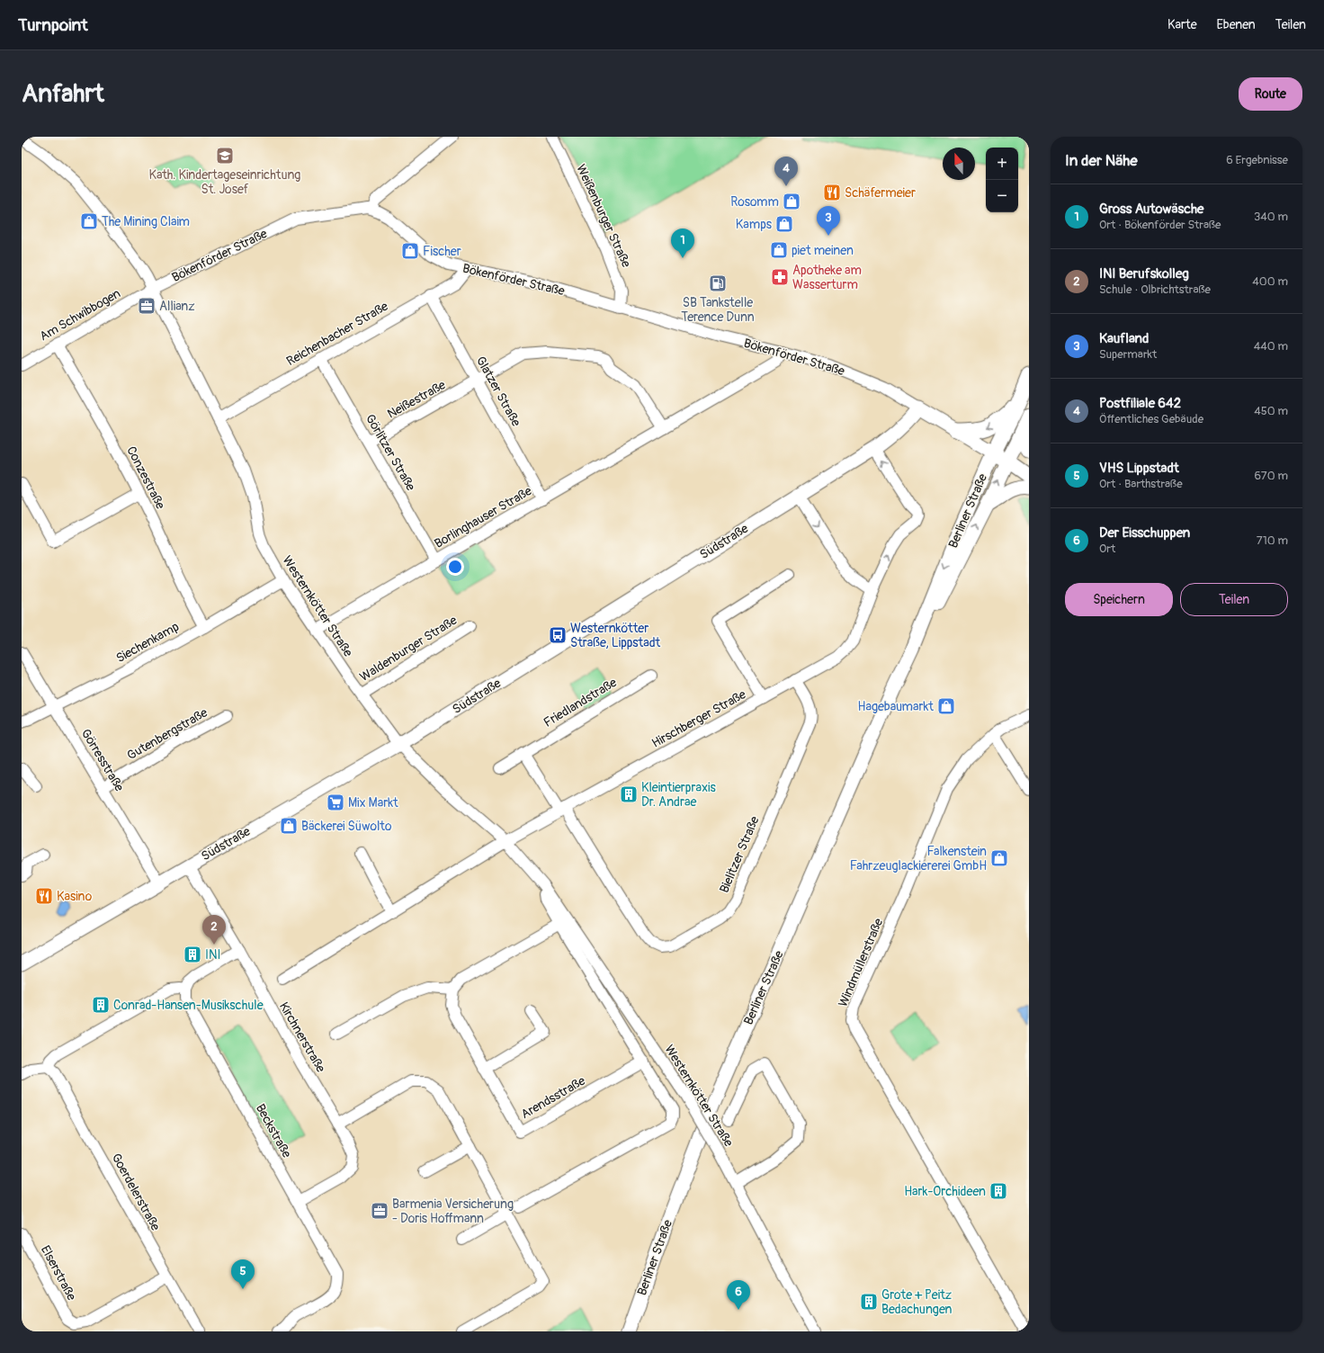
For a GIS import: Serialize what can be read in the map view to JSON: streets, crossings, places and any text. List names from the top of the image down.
{
  "streets": {
    "highway": ["Berliner Straße"],
    "main road": ["Bökenförder Straße", "Südstraße"],
    "street": [
      "Weißenburger Straße",
      "Am Schwibbogen",
      "Reichenbacher Straße",
      "Glatzer Straße",
      "Neißestraße",
      "Görlitzer Straße",
      "Conzestraße",
      "Borlinghauser Straße",
      "Westernkötter Straße",
      "Siechenkamp",
      "Waldenburger Straße",
      "Friedlandstraße",
      "Hirschberger Straße",
      "Gutenbergstraße",
      "Görresstraße",
      "Bielitzer Straße",
      "Windmüllerstraße",
      "Kirchnerstraße",
      "Arendsstraße",
      "Beckstraße",
      "Goerdelerstraße",
      "Elserstraße"
    ]
  },
  "crossings": [
    ["Weißenburger Straße", "Bökenförder Straße"],
    ["Bökenförder Straße", "Am Schwibbogen"],
    ["Bökenförder Straße", "Reichenbacher Straße"],
    ["Bökenförder Straße", "Berliner Straße"],
    ["Bökenförder Straße", "Borlinghauser Straße"],
    ["Bökenförder Straße", "Südstraße"],
    ["Bökenförder Straße", "Westernkötter Straße"],
    ["Am Schwibbogen", "Conzestraße"],
    ["Am Schwibbogen", "Westernkötter Straße"],
    ["Reichenbacher Straße", "Glatzer Straße"],
    ["Reichenbacher Straße", "Görlitzer Straße"],
    ["Reichenbacher Straße", "Westernkötter Straße"],
    ["Glatzer Straße", "Neißestraße"],
    ["Glatzer Straße", "Borlinghauser Straße"],
    ["Neißestraße", "Görlitzer Straße"],
    ["Görlitzer Straße", "Borlinghauser Straße"],
    ["Conzestraße", "Siechenkamp"],
    ["Borlinghauser Straße", "Westernkötter Straße"],
    ["Südstraße", "Westernkötter Straße"],
    ["Südstraße", "Hirschberger Straße"],
    ["Südstraße", "Görresstraße"],
    ["Südstraße", "Kirchnerstraße"],
    ["Westernkötter Straße", "Siechenkamp"],
    ["Westernkötter Straße", "Waldenburger Straße"],
    ["Westernkötter Straße", "Hirschberger Straße"],
    ["Westernkötter Straße", "Arendsstraße"],
    ["Siechenkamp", "Görresstraße"],
    ["Hirschberger Straße", "Bielitzer Straße"],
    ["Gutenbergstraße", "Görresstraße"],
    ["Kirchnerstraße", "Beckstraße"],
    ["Goerdelerstraße", "Elserstraße"]
  ],
  "places": {
    "school or university": ["Kath. Kindertageseinrichtung St. Josef"],
    "restaurant": ["Schäfermeier", "Kasino"],
    "shop": [
      "Rosomm",
      "The Mining Claim",
      "Kamps",
      "piet meinen",
      "Fischer",
      "Hagebaumarkt",
      "Bäckerei Süwolto",
      "Falkenstein Fahrzeuglackiererei GmbH"
    ],
    "pharmacy": ["Apotheke am Wasserturm"],
    "fuel station": ["SB Tankstelle Terence Dunn"],
    "office": ["Allianz", "Barmenia Versicherung - Doris Hoffmann"],
    "bus stop": ["Westernkötter Straße, Lippstadt"],
    "building": [
      "Kleintierpraxis Dr. Andrae",
      "INI",
      "Conrad-Hansen-Musikschule",
      "Hark-Orchideen",
      "Grote + Peitz Bedachungen"
    ],
    "supermarket": ["Mix Markt"]
  },
  "north": "top",
  "page": {
    "header": "Turnpoint",
    "nav": ["Karte", "Ebenen", "Teilen"],
    "buttons": [
      "Route",
      ["Speichern", "Teilen"]
    ],
    "title": "Anfahrt",
    "heading": ["In der Nähe", "6 Ergebnisse"],
    "map_buttons": ["+", "−"],
    "pins": [
      "4",
      "3",
      "1",
      "2",
      "5",
      "6"
    ],
    "list": [
      {
        "mark": "1",
        "name": "Gross Autowäsche",
        "note": "Ort · Bökenförder Straße",
        "value": "340 m"
      },
      {
        "mark": "2",
        "name": "INI Berufskolleg",
        "note": "Schule · Olbrichtstraße",
        "value": "400 m"
      },
      {
        "mark": "3",
        "name": "Kaufland",
        "note": "Supermarkt",
        "value": "440 m"
      },
      {
        "mark": "4",
        "name": "Postfiliale 642",
        "note": "Öffentliches Gebäude",
        "value": "450 m"
      },
      {
        "mark": "5",
        "name": "VHS Lippstadt",
        "note": "Ort · Barthstraße",
        "value": "670 m"
      },
      {
        "mark": "6",
        "name": "Der Eisschuppen",
        "note": "Ort",
        "value": "710 m"
      }
    ]
  }
}
